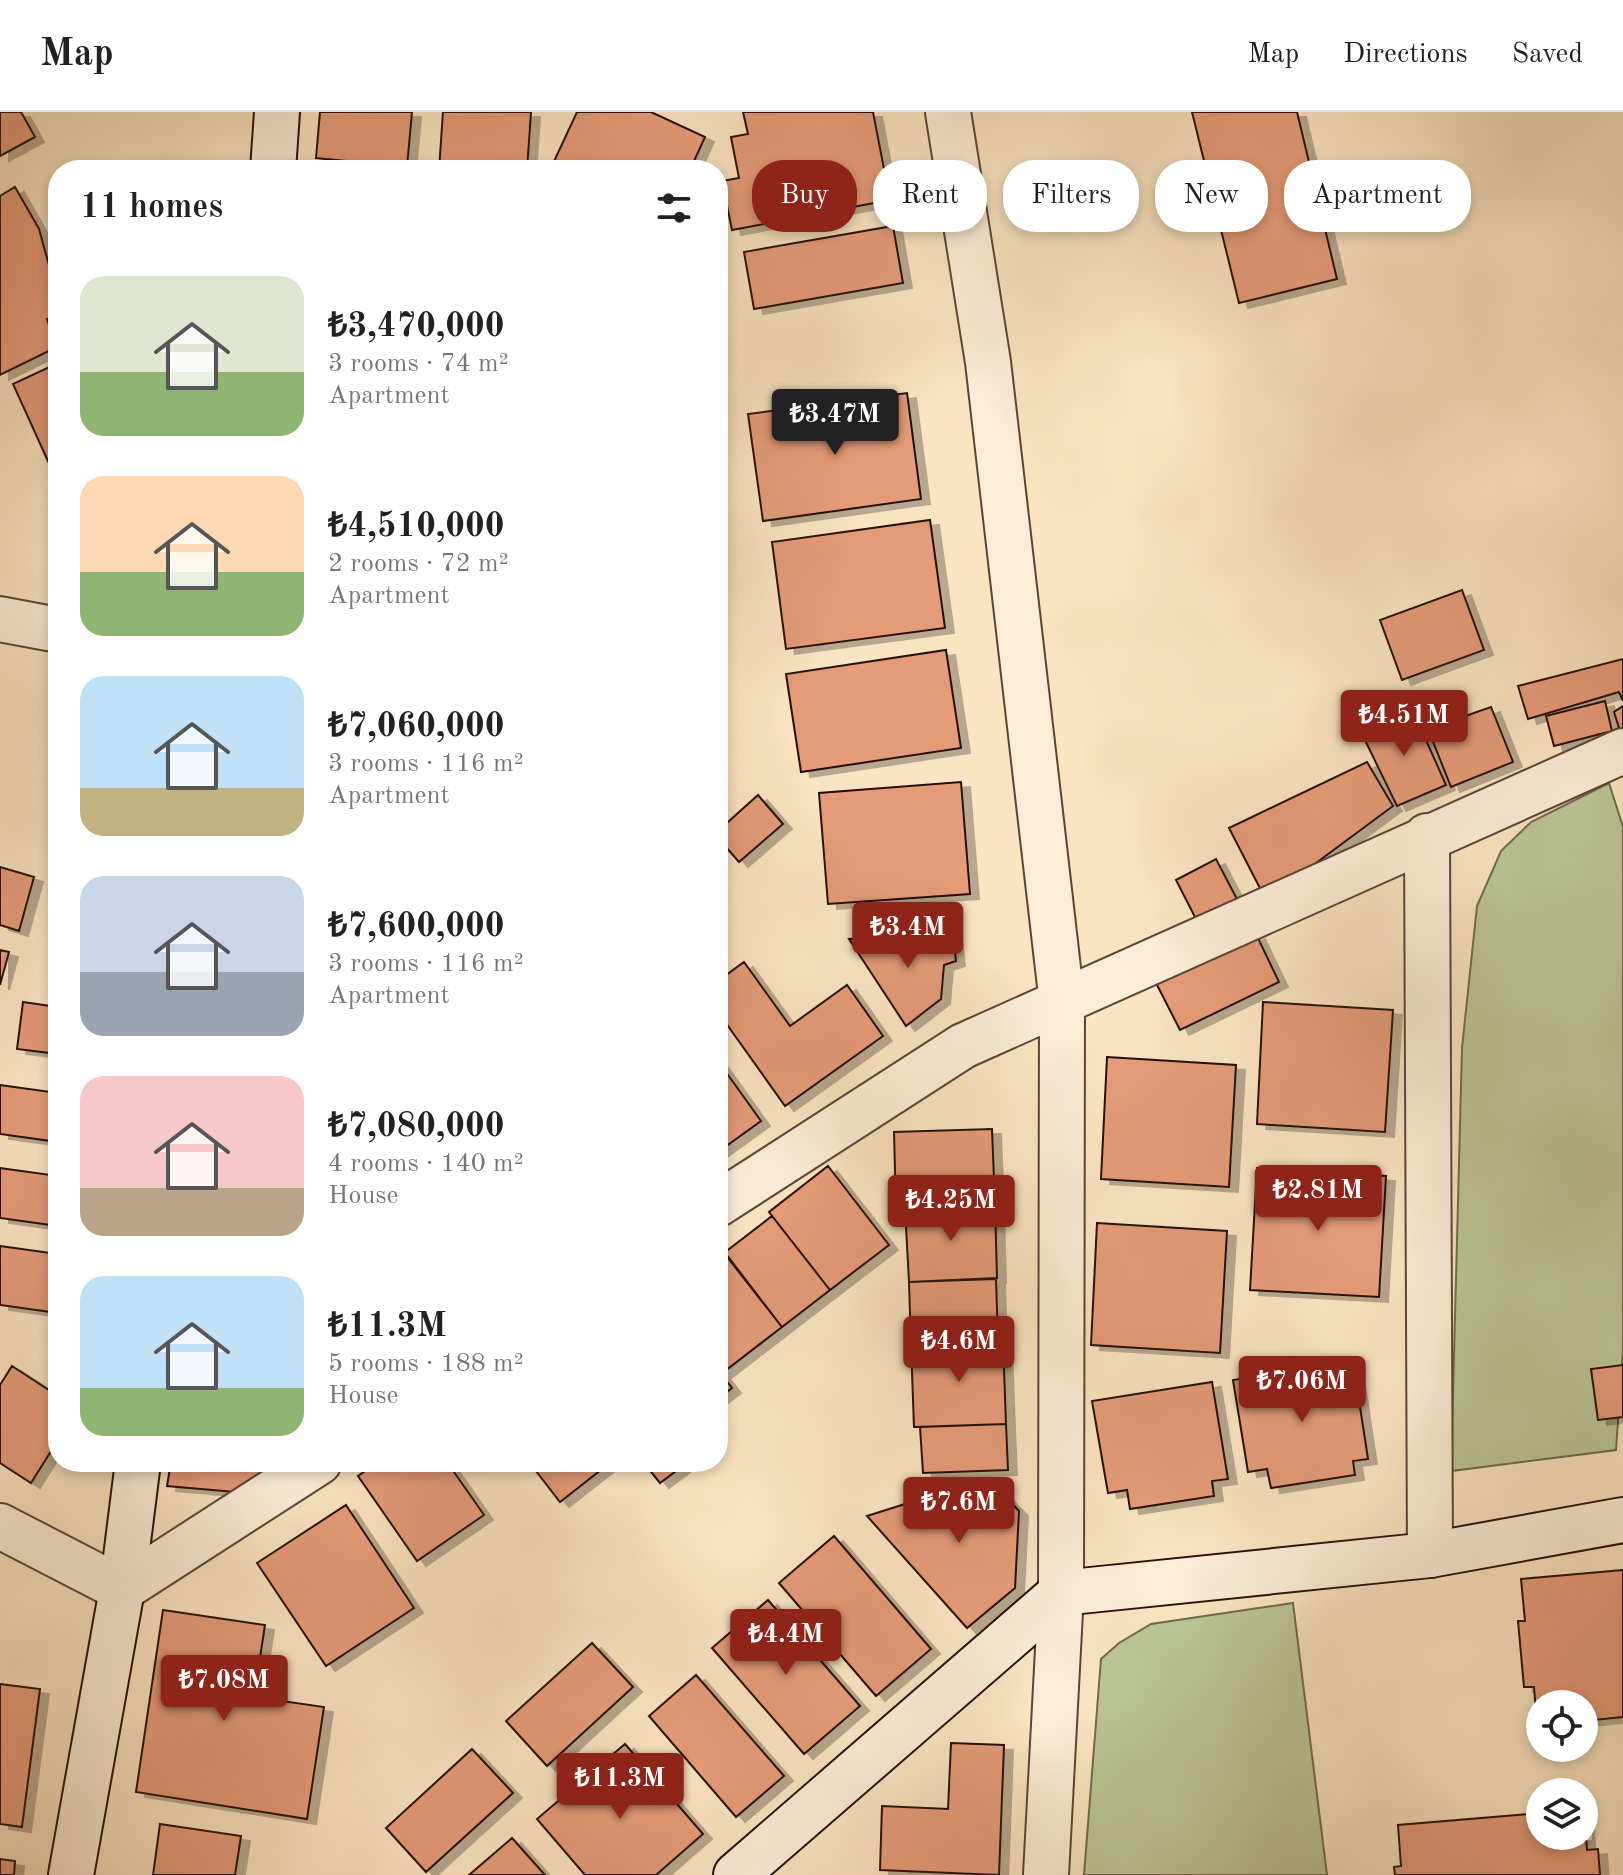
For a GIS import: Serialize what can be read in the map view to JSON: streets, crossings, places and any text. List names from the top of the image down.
{
  "page": {
    "header": "Map",
    "nav": ["Map", "Directions", "Saved"],
    "chip": [
      "Buy",
      "Rent",
      "Filters",
      "New",
      "Apartment"
    ],
    "heading": "11 homes",
    "list": [
      {
        "name": "₺3,470,000",
        "note": "3 rooms · 74 m² · Apartment"
      },
      {
        "name": "₺4,510,000",
        "note": "2 rooms · 72 m² · Apartment"
      },
      {
        "name": "₺7,060,000",
        "note": "3 rooms · 116 m² · Apartment"
      },
      {
        "name": "₺7,600,000",
        "note": "3 rooms · 116 m² · Apartment"
      },
      {
        "name": "₺7,080,000",
        "note": "4 rooms · 140 m² · House"
      },
      {
        "name": "₺11.3M",
        "note": "5 rooms · 188 m² · House"
      }
    ],
    "price": [
      "₺3.47M",
      "₺4.51M",
      "₺3.4M",
      "₺2.81M",
      "₺4.25M",
      "₺4.6M",
      "₺7.06M",
      "₺7.6M",
      "₺4.4M",
      "₺7.08M",
      "₺11.3M"
    ]
  }
}
